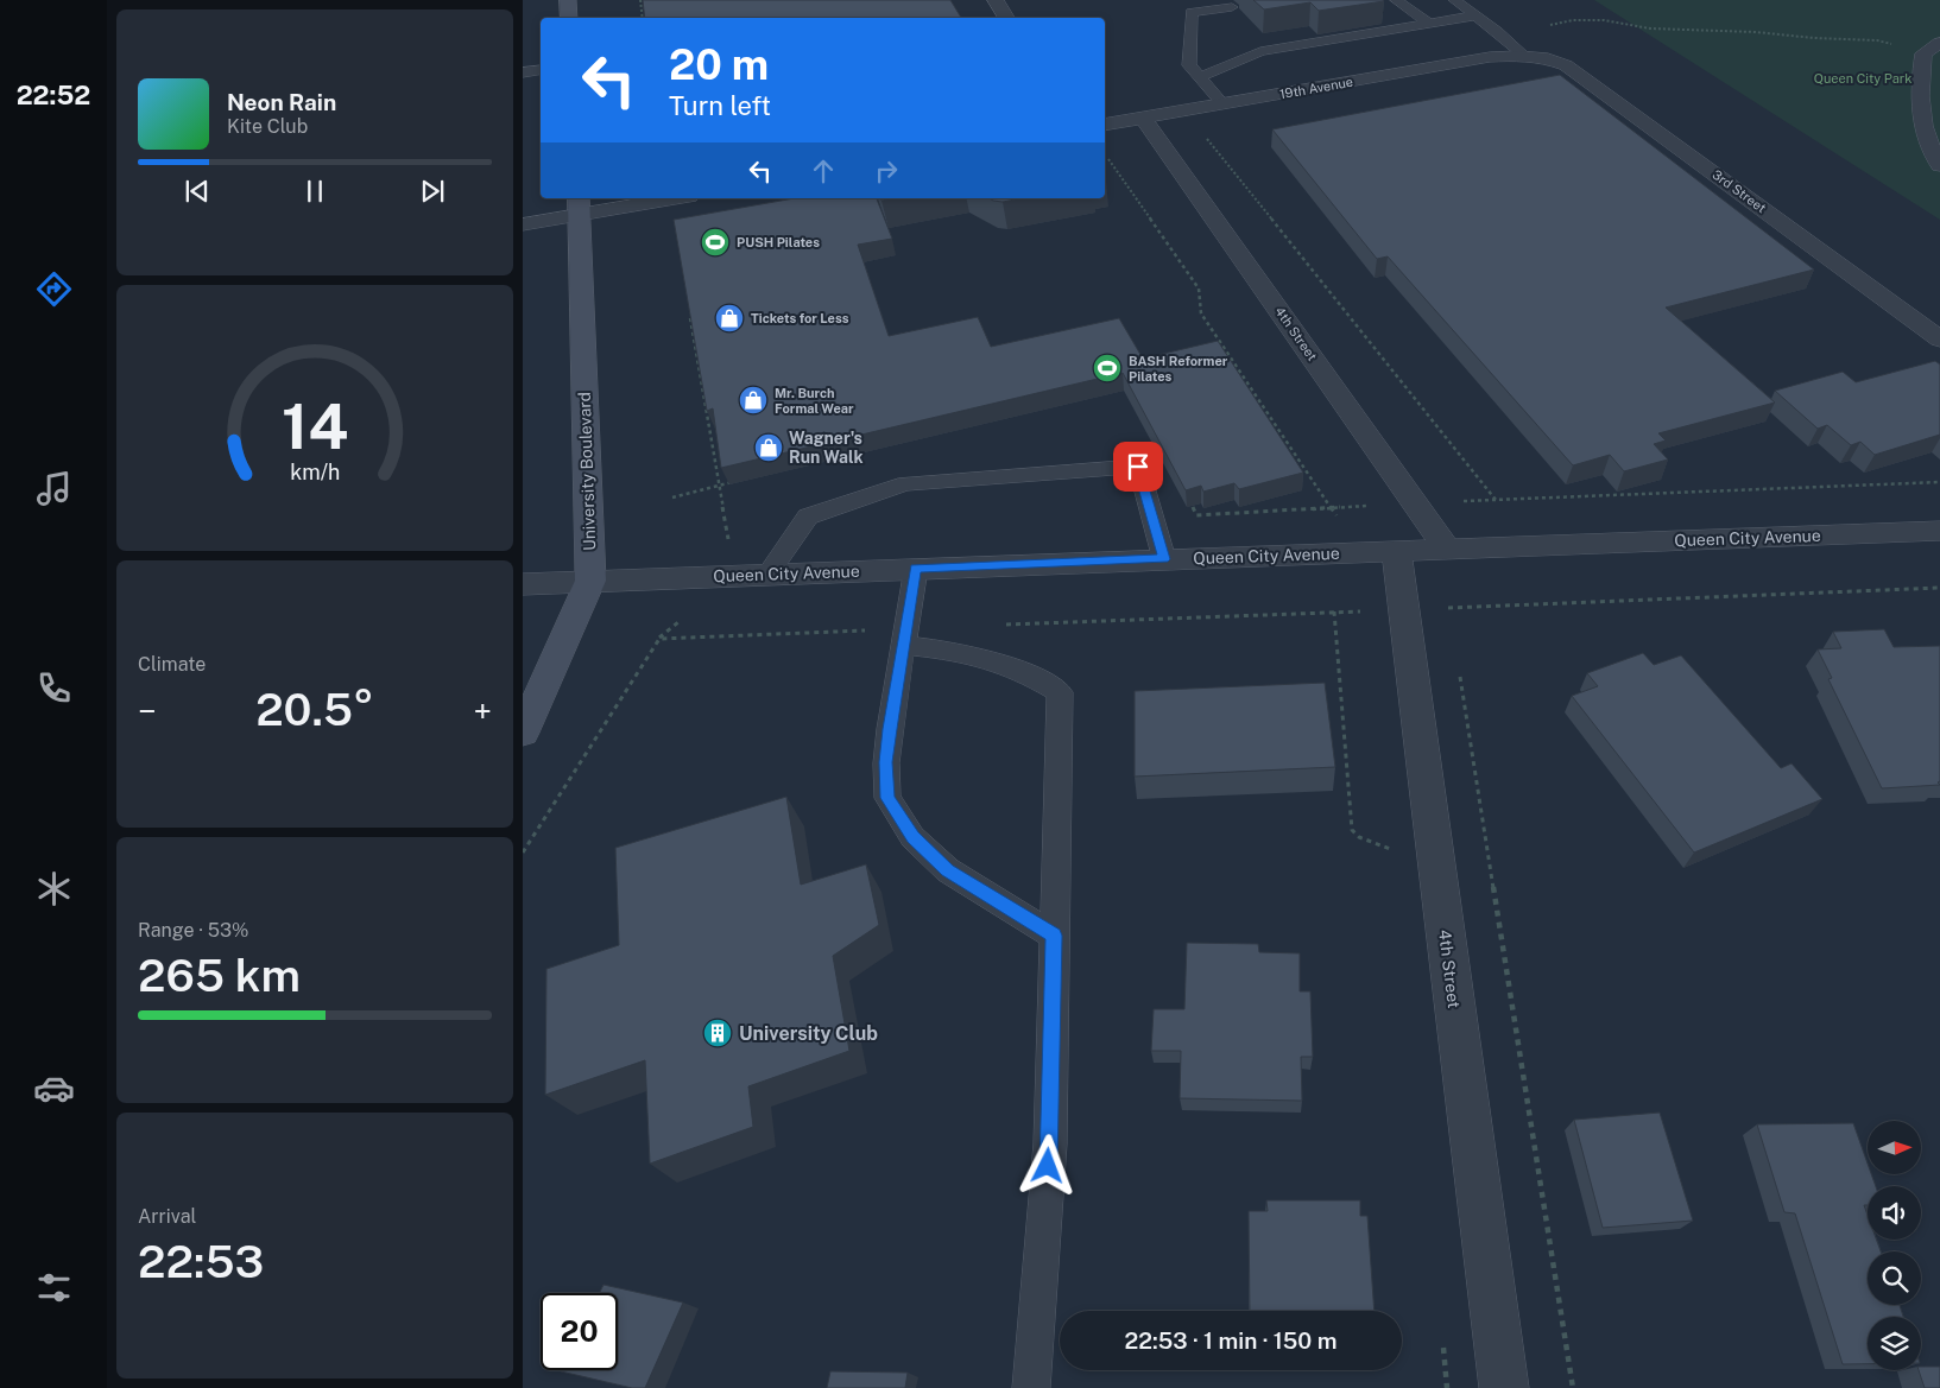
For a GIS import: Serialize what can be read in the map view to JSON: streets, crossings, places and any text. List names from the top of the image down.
{
  "streets": {
    "main road": ["University Boulevard"],
    "street": [
      "19th Avenue",
      "3rd Street",
      "4th Street",
      "Queen City Avenue"
    ]
  },
  "crossings": [
    ["19th Avenue", "3rd Street"],
    ["19th Avenue", "4th Street"],
    ["4th Street", "Queen City Avenue"],
    ["University Boulevard", "Queen City Avenue"]
  ],
  "parks": ["Queen City Park"],
  "places": {
    "sports": ["PUSH Pilates", "BASH Reformer Pilates"],
    "shop": ["Tickets for Less", "Mr. Burch Formal Wear", "Wagner's Run Walk"],
    "building": ["University Club"]
  },
  "north": "right",
  "page": {
    "tabs": "22:52",
    "turn": ["20 m", "Turn left"],
    "song": ["Neon Rain", "Kite Club"],
    "tile": [
      "Climate",
      ["Range · 53%", "265 km"],
      ["Arrival", "22:53"]
    ],
    "heat": ["−", "20.5°", "+"],
    "limit": "20",
    "trip": "22:53 · 1 min · 150 m",
    "gauge": ["14", "km/h"]
  }
}
